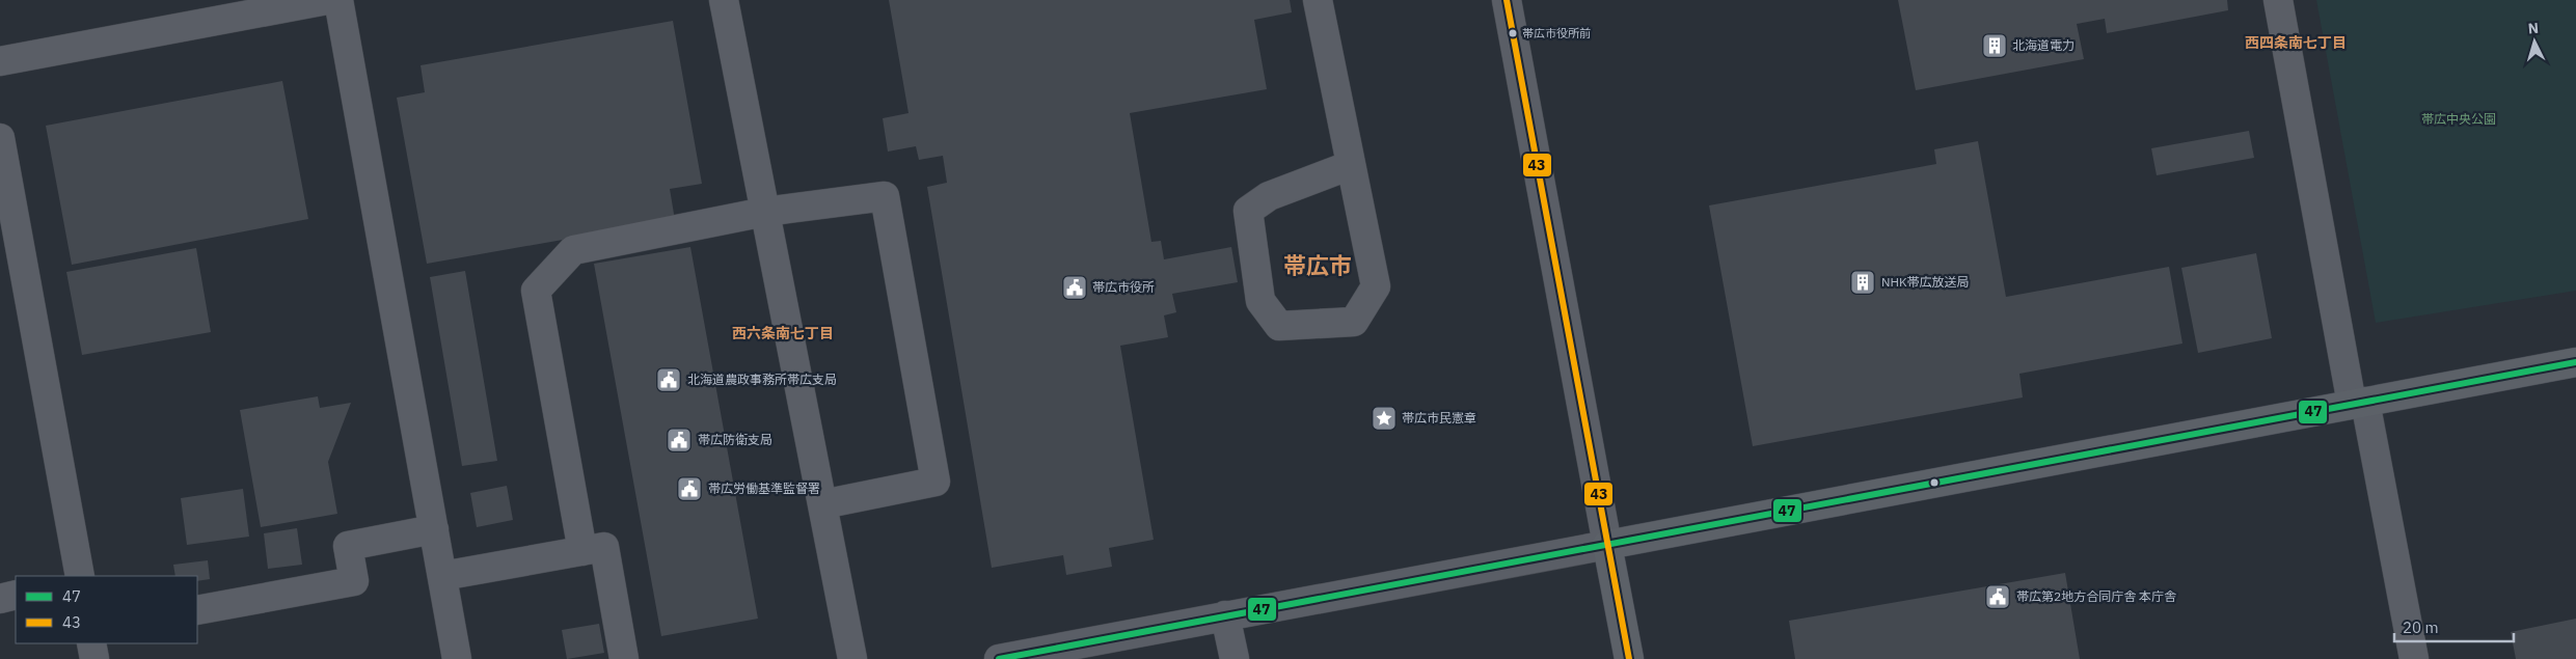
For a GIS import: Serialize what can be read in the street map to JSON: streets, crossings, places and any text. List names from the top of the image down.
{
  "districts": ["西四条南七丁目", "帯広市", "西六条南七丁目"],
  "parks": ["帯広中央公園"],
  "places": {
    "other": ["帯広市役所前"],
    "building": ["北海道電力", "NHK帯広放送局"],
    "public building": [
      "帯広市役所",
      "北海道農政事務所帯広支局",
      "帯広防衛支局",
      "帯広労働基準監督署",
      "帯広第2地方合同庁舎 本庁舎"
    ],
    "place": ["帯広市民憲章"]
  },
  "lines": ["transit line 43", "transit line 47"],
  "legend": ["47", "43"],
  "scale_bar": "20 m",
  "north": "top"
}
